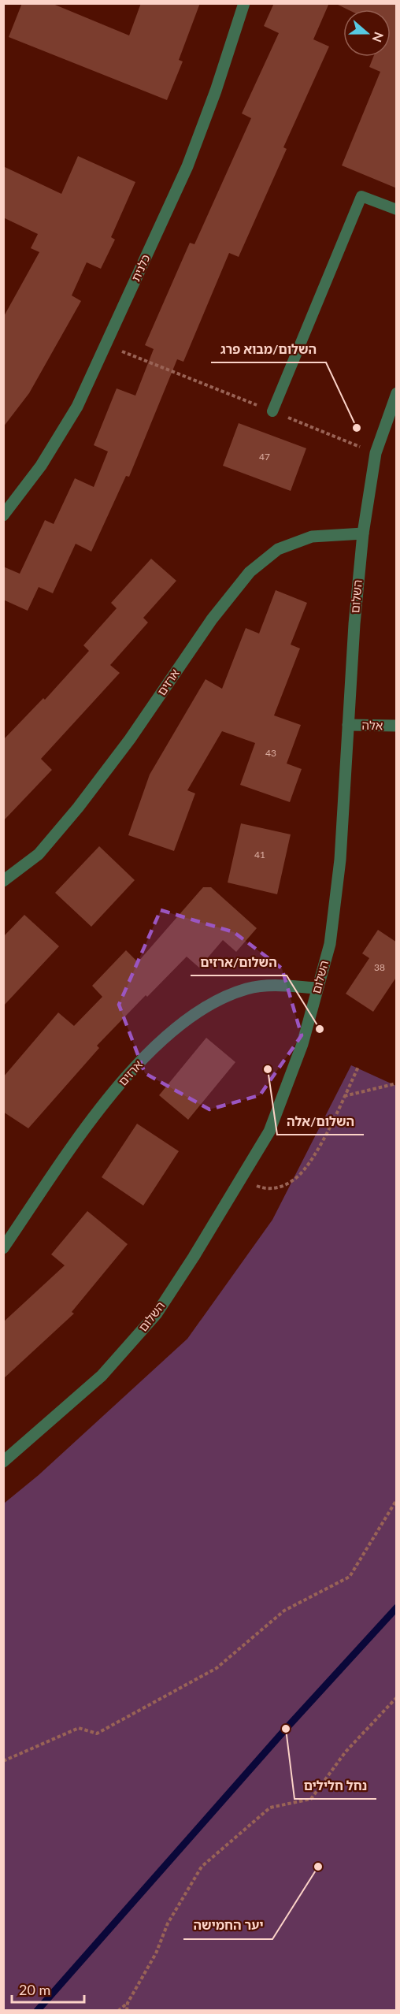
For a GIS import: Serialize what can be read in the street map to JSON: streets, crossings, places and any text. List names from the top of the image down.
{
  "streets": {
    "street": [
      "כלנית",
      "השלום",
      "ארזים",
      "אלה"
    ]
  },
  "crossings": [
    ["השלום", "ארזים"],
    ["השלום", "אלה"]
  ],
  "places": [
    "השלום/מבוא פרג",
    "השלום/ארזים",
    "השלום/אלה",
    "נחל חלילים",
    "יער החמישה"
  ],
  "house_numbers": [
    "47",
    "43",
    "41",
    "38"
  ],
  "scale_bar": "20 m",
  "north": "right"
}
